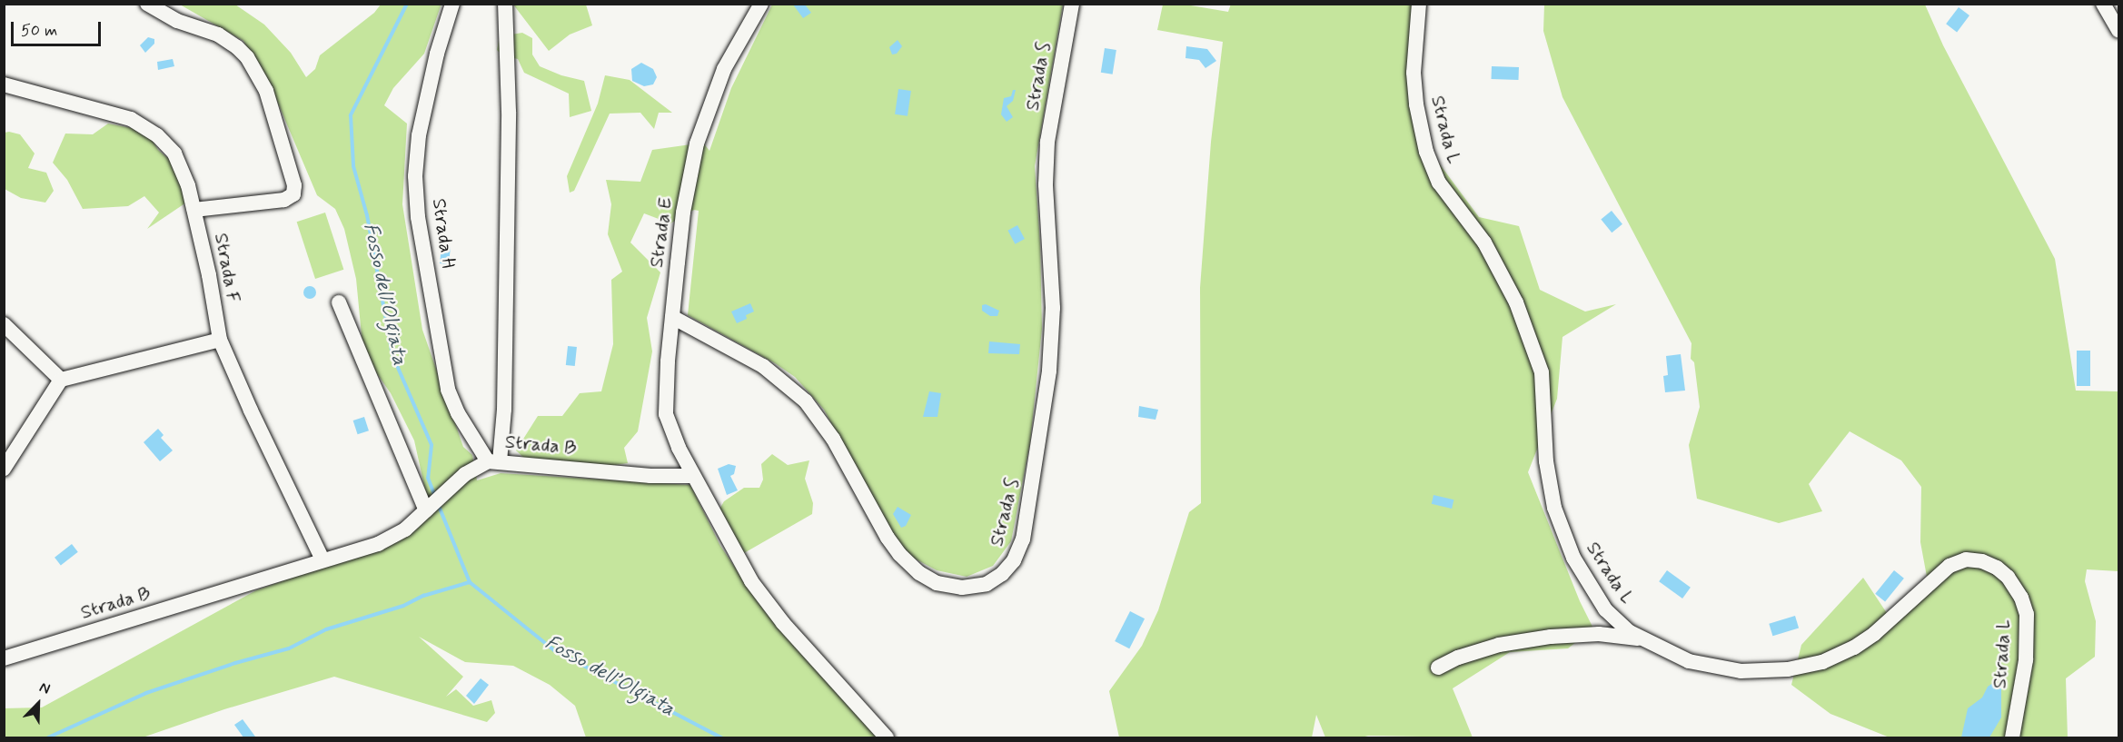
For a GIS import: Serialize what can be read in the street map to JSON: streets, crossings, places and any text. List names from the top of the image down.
{
  "streets": {
    "street": [
      "Strada S",
      "Strada L",
      "Strada E",
      "Strada H",
      "Strada F",
      "Strada B"
    ]
  },
  "crossings": [
    ["Strada S", "Strada E"],
    ["Strada E", "Strada B"],
    ["Strada H", "Strada B"],
    ["Strada F", "Strada B"]
  ],
  "water": ["Fosso dell’Olgiata"],
  "scale_bar": "50 m",
  "north": "top right"
}
